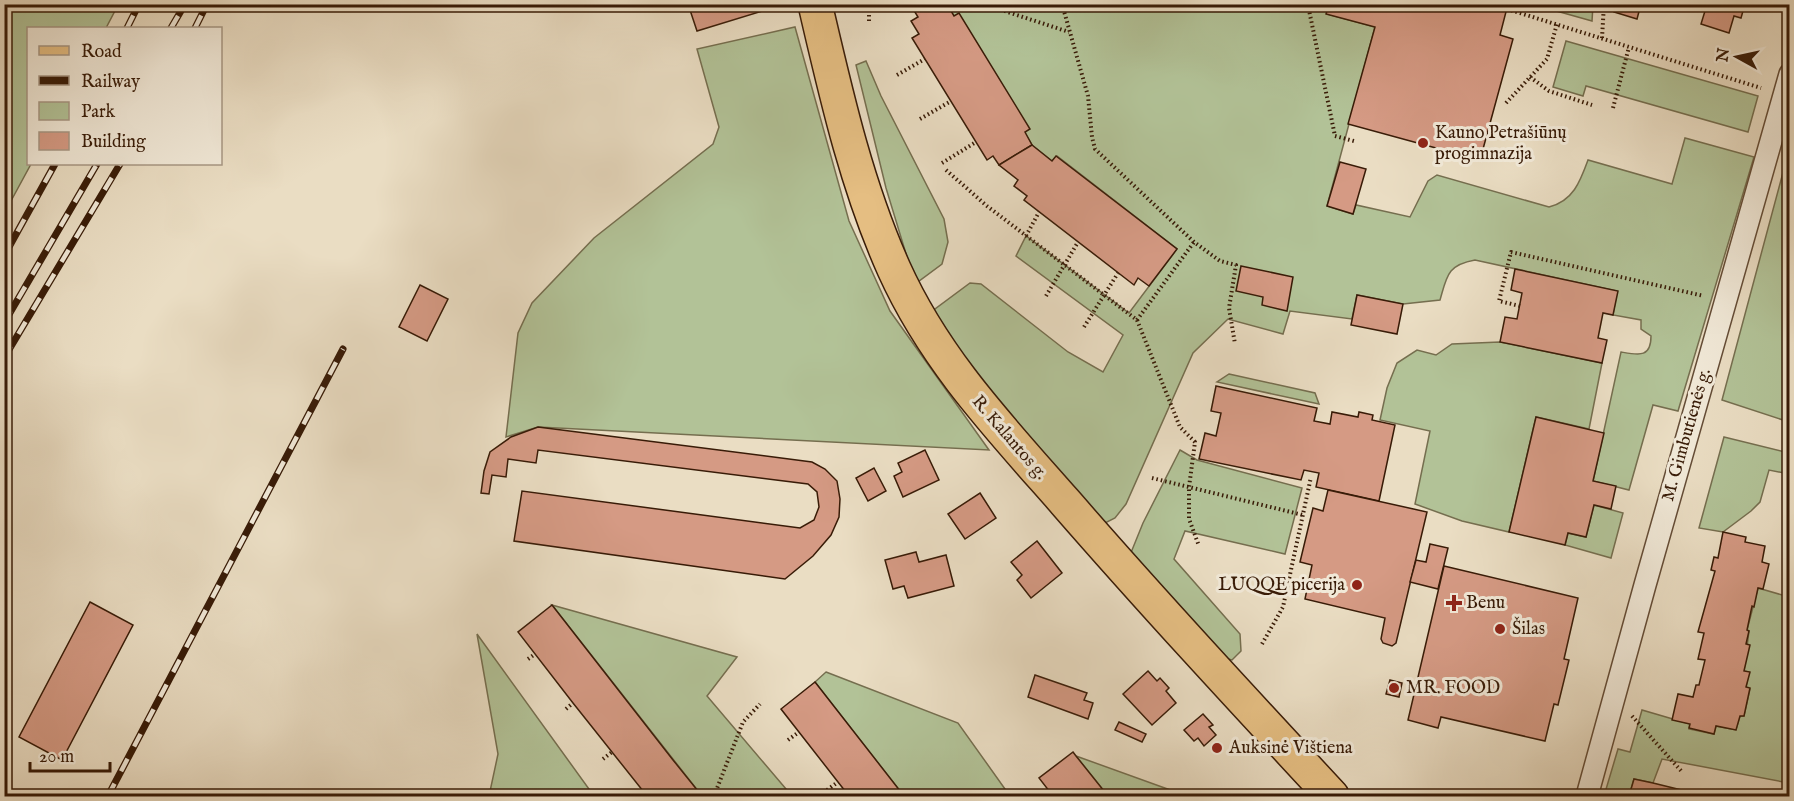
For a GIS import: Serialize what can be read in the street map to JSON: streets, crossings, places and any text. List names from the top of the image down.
{
  "streets": {
    "main road": ["R. Kalantos g."],
    "street": ["M. Gimbutienės g."]
  },
  "places": {
    "other": [
      "Kauno Petrašiūnų progimnazija",
      "LUQQE picerija",
      "Šilas",
      "MR. FOOD",
      "Auksinė Vištiena"
    ],
    "health": ["Benu"]
  },
  "legend": [
    "Road",
    "Railway",
    "Park",
    "Building"
  ],
  "scale_bar": "20 m",
  "north": "left"
}
